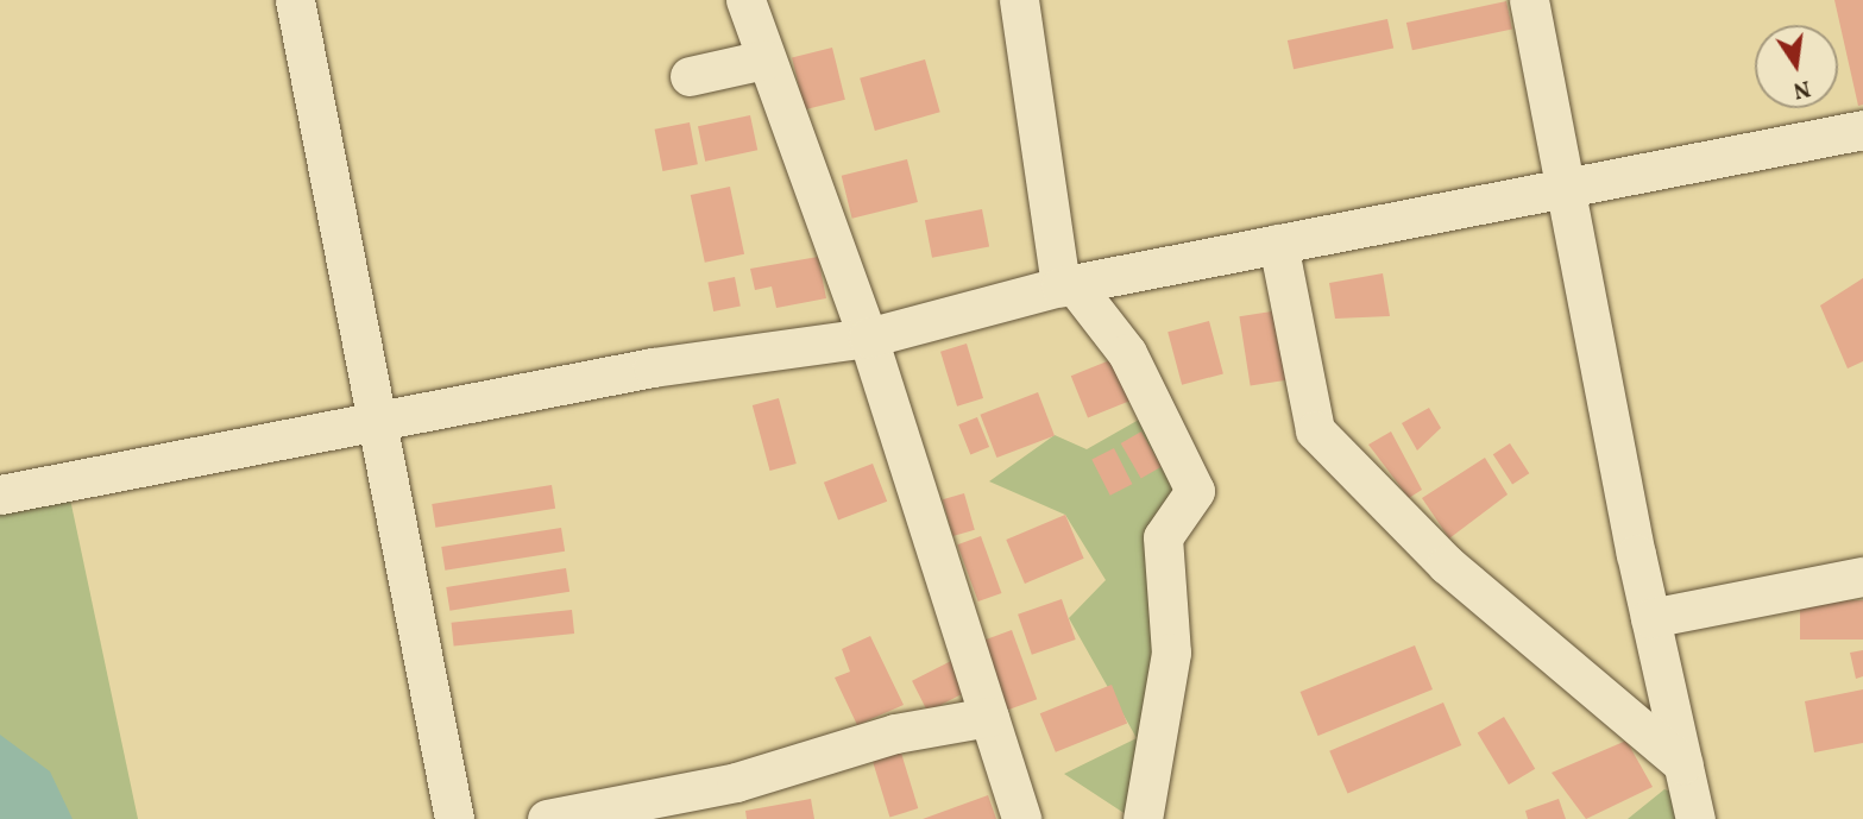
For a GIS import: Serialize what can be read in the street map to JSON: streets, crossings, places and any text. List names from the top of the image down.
{
  "north": "bottom"
}
